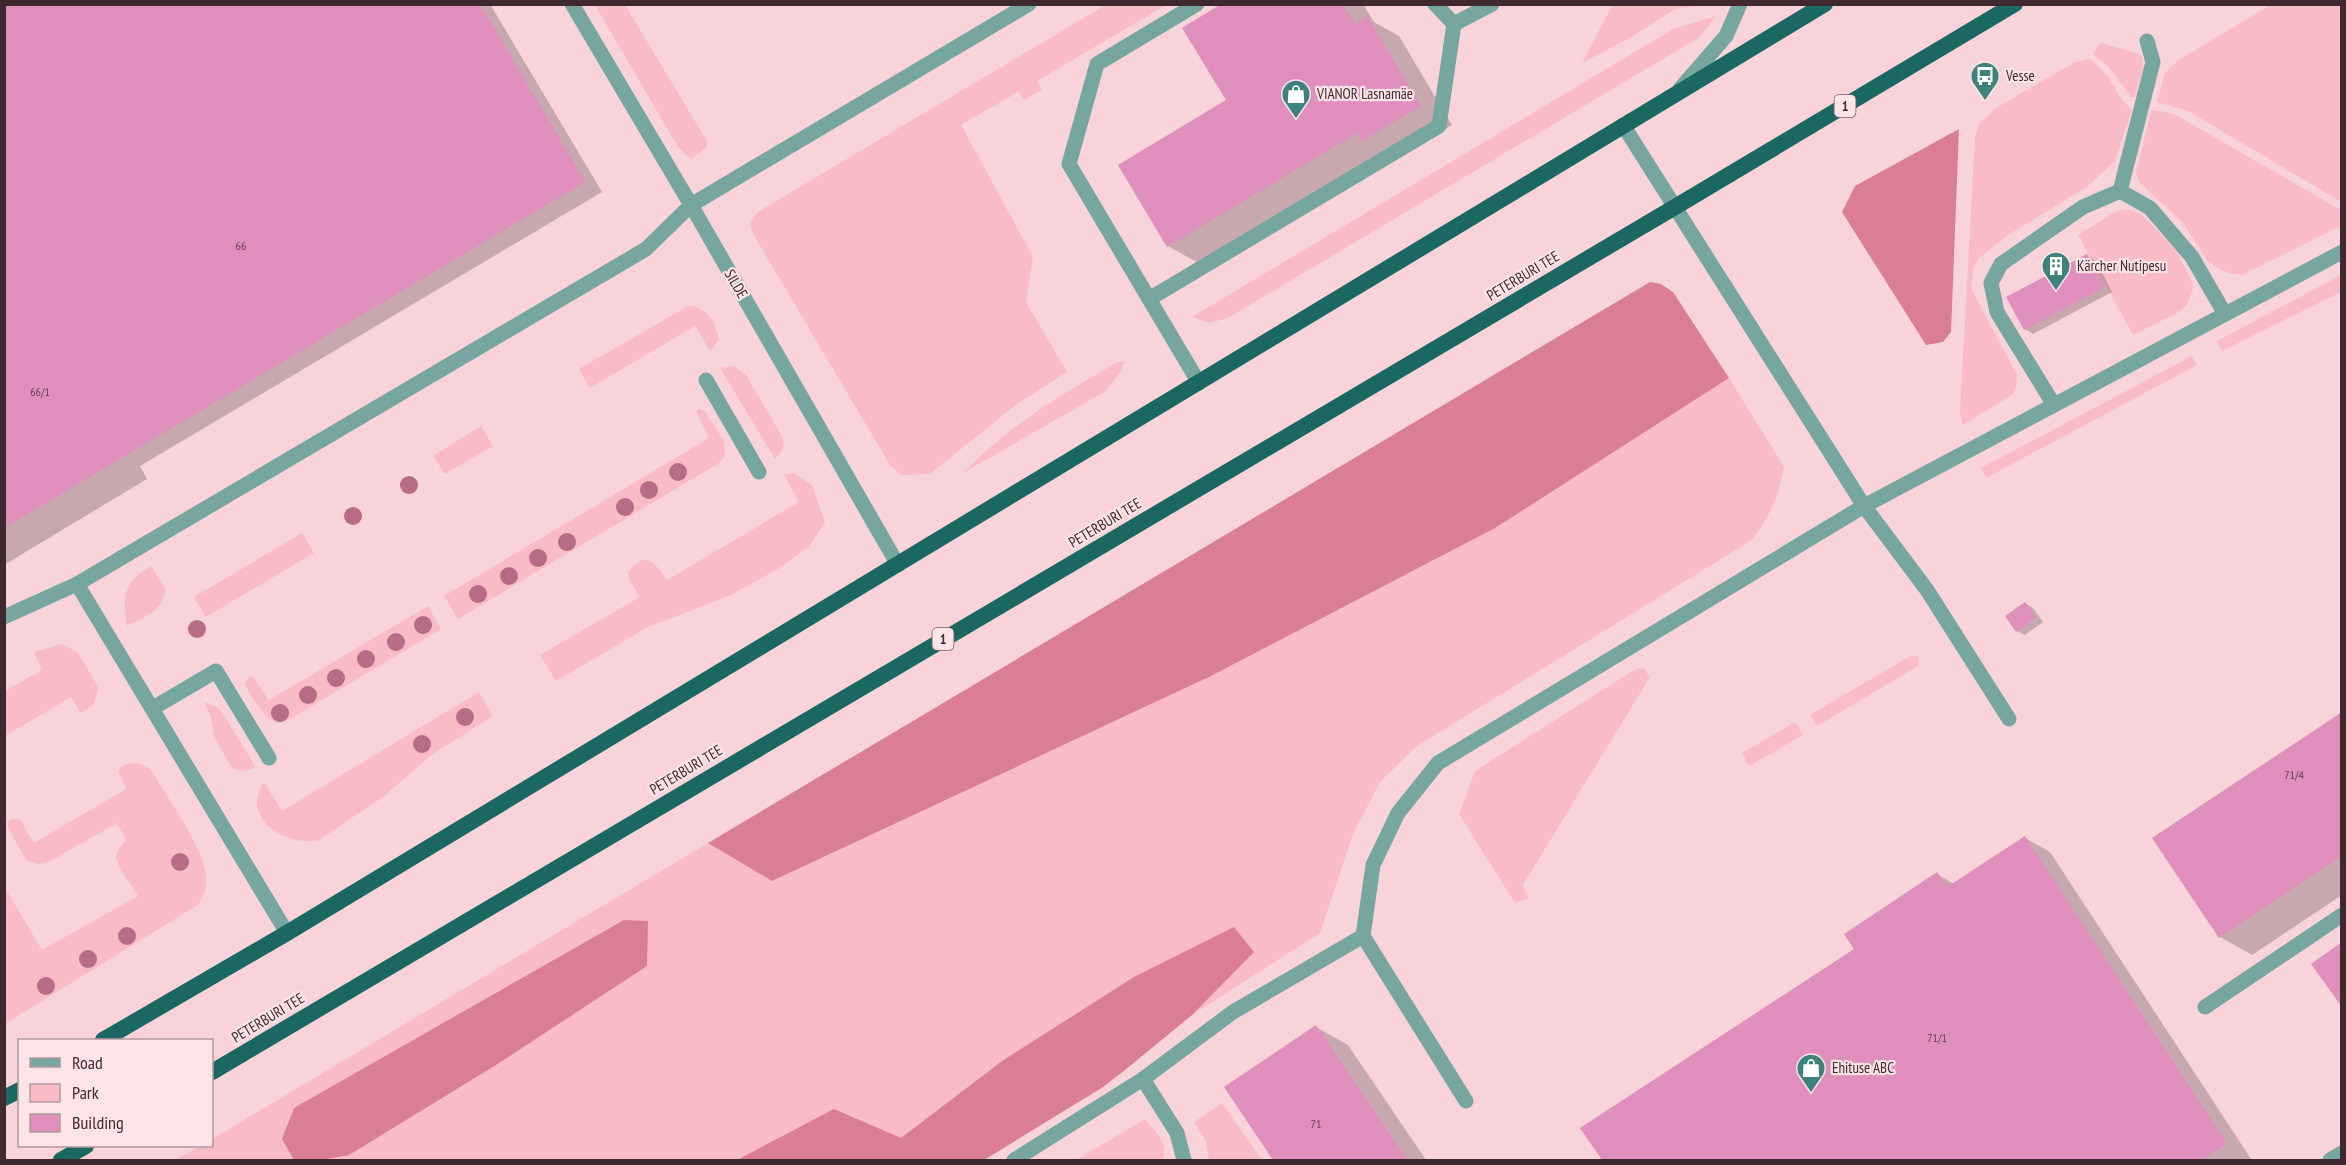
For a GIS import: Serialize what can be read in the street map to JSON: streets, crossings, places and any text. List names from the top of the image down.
{
  "streets": {
    "highway": ["1", "PETERBURI TEE"],
    "street": ["SILDE"]
  },
  "places": {
    "bus stop": ["Vesse"],
    "shop": ["VIANOR Lasnamäe", "Ehituse ABC"],
    "building": ["Kärcher Nutipesu"]
  },
  "house_numbers": [
    "66",
    "66/1",
    "71/4",
    "71/1",
    "71"
  ],
  "legend": ["Road", "Park", "Building"]
}
